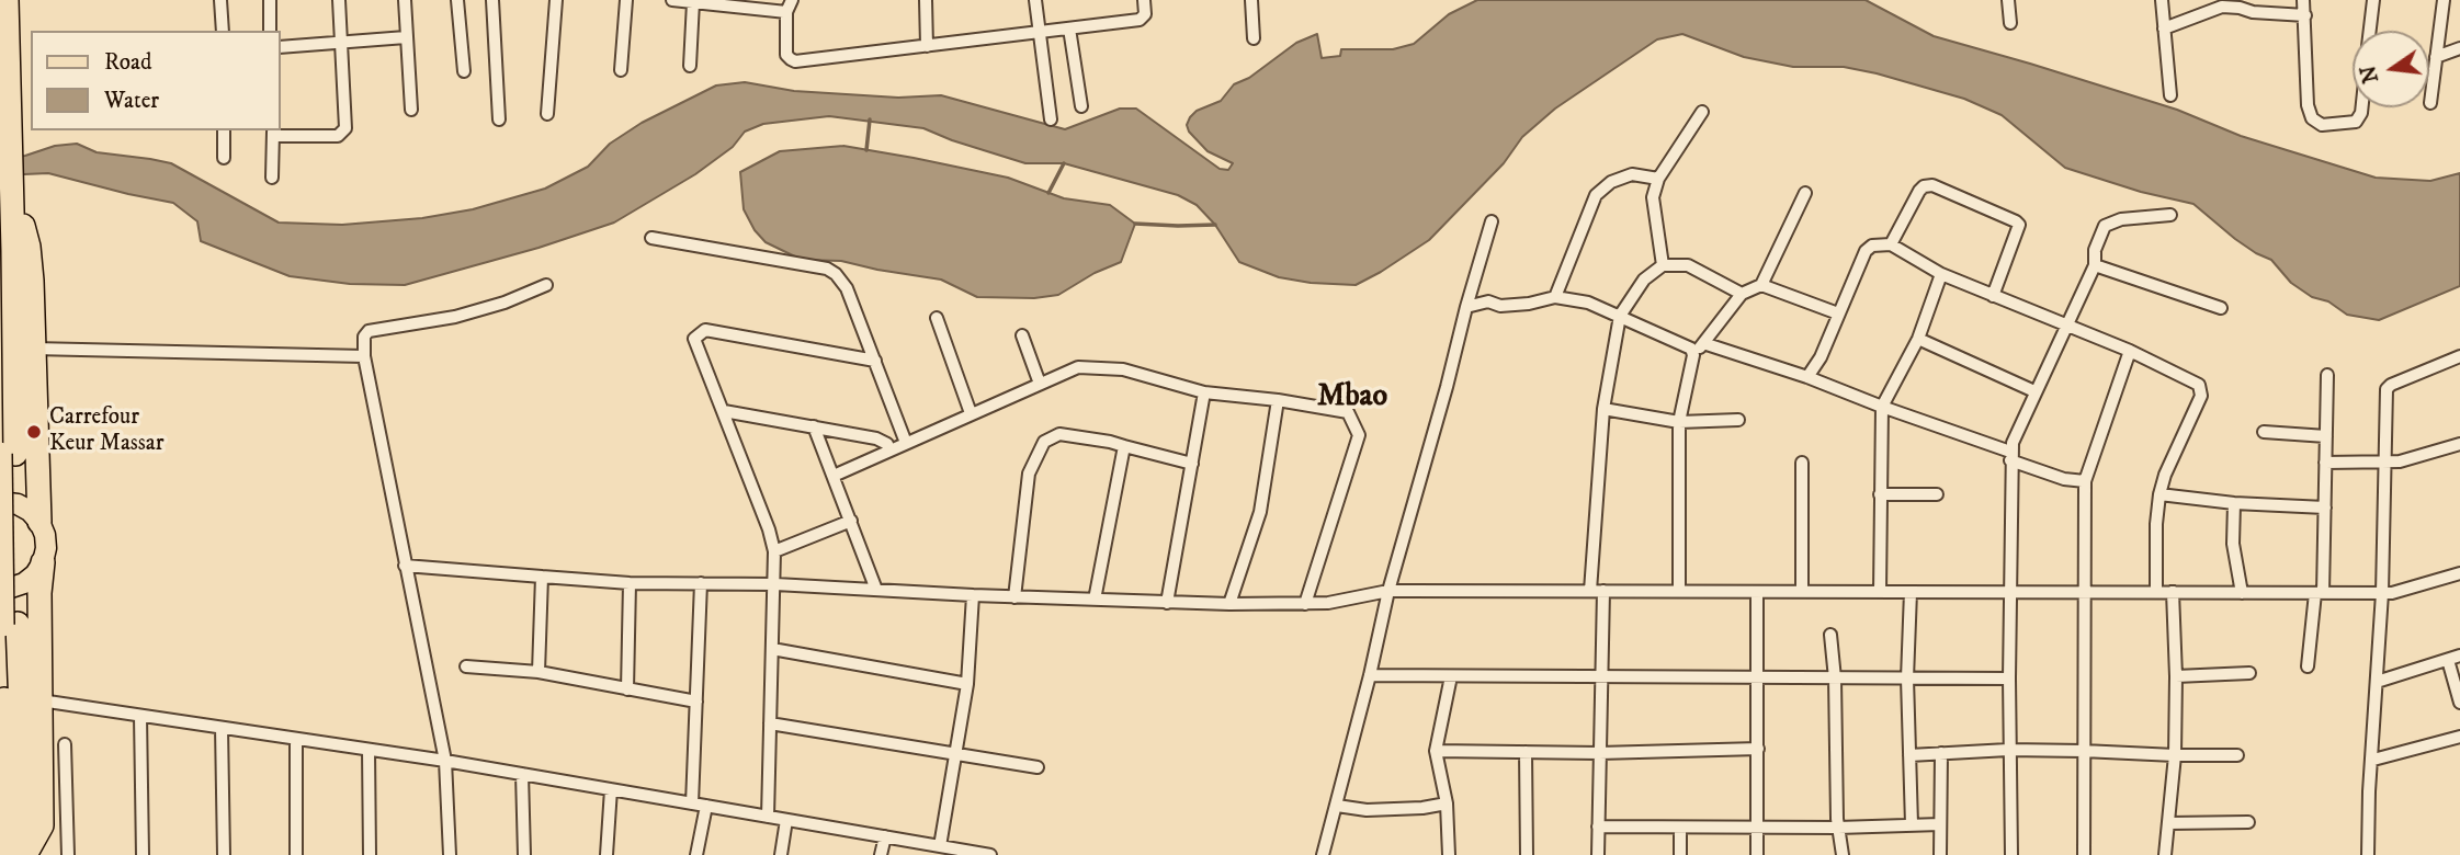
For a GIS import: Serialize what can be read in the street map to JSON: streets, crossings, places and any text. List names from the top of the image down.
{
  "districts": ["Mbao"],
  "places": ["Carrefour Keur Massar"],
  "legend": ["Road", "Water"],
  "north": "left"
}
